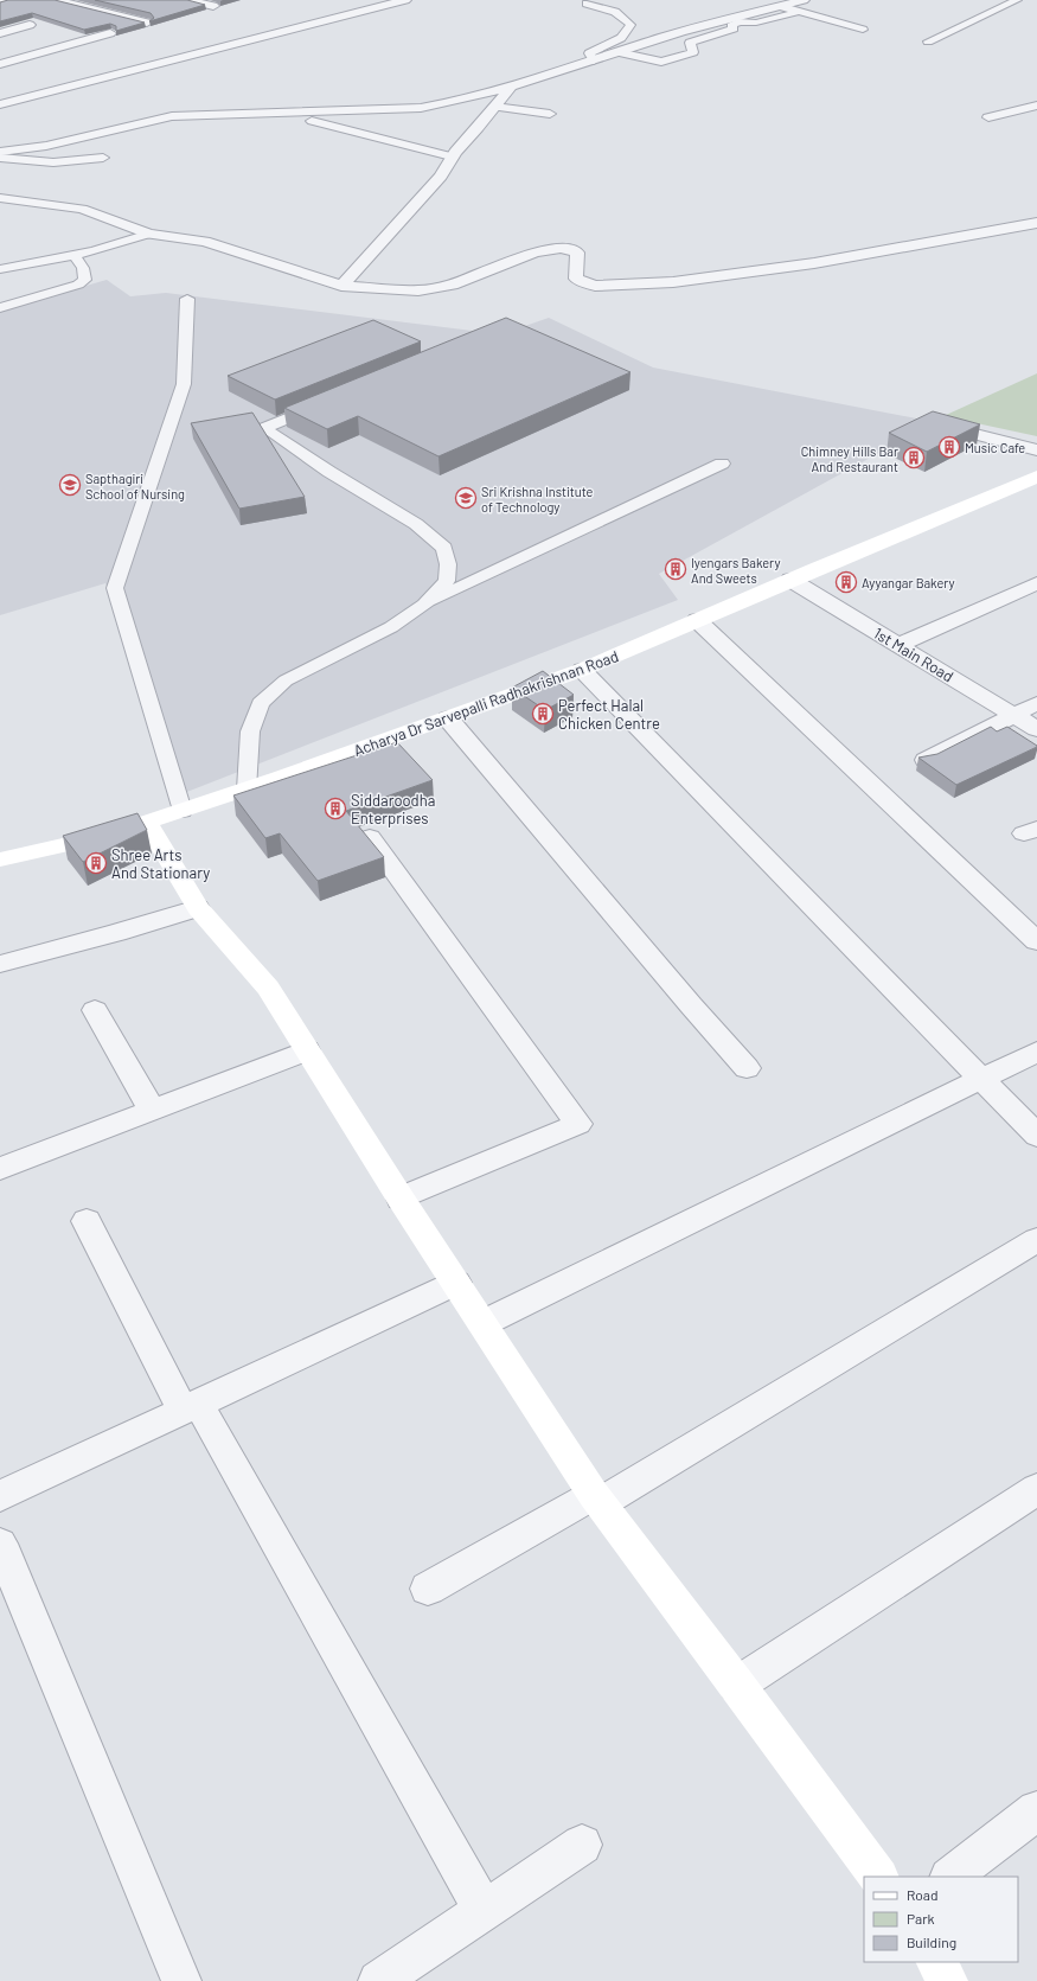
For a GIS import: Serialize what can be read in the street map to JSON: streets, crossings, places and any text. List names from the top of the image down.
{
  "streets": {
    "street": ["1st Main Road", "Acharya Dr Sarvepalli Radhakrishnan Road"]
  },
  "crossings": [
    ["1st Main Road", "Acharya Dr Sarvepalli Radhakrishnan Road"]
  ],
  "places": {
    "building": [
      "Music Cafe",
      "Chimney Hills Bar And Restaurant",
      "Iyengars Bakery And Sweets",
      "Ayyangar Bakery",
      "Perfect Halal Chicken Centre",
      "Siddaroodha Enterprises",
      "Shree Arts And Stationary"
    ],
    "school or university": ["Sapthagiri School of Nursing", "Sri Krishna Institute of Technology"]
  },
  "legend": ["Road", "Park", "Building"]
}
